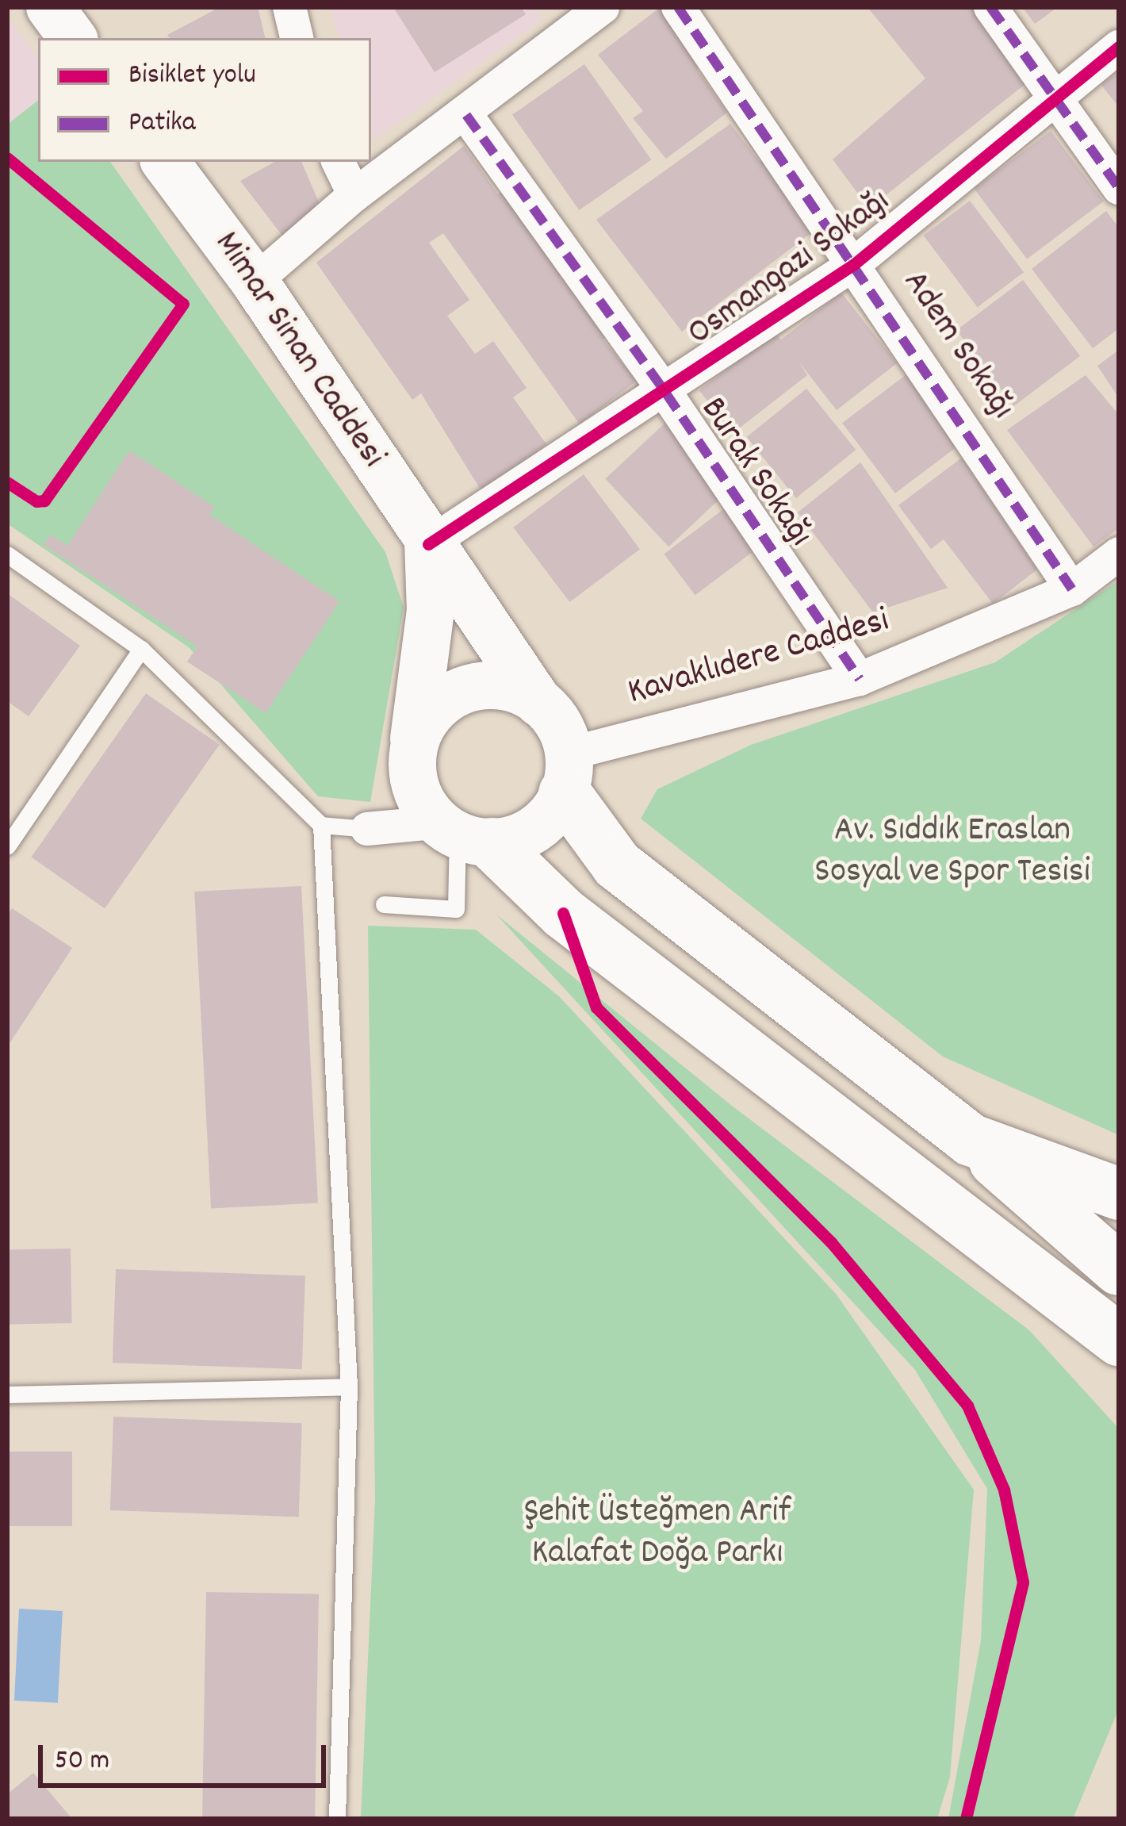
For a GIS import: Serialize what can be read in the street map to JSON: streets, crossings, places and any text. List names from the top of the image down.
{
  "streets": {
    "main road": ["Mimar Sinan Caddesi"],
    "street": [
      "Osmangazi Sokağı",
      "Adem Sokağı",
      "Burak Sokağı",
      "Kavaklıdere Caddesi"
    ]
  },
  "crossings": [
    ["Osmangazi Sokağı", "Adem Sokağı"],
    ["Osmangazi Sokağı", "Mimar Sinan Caddesi"],
    ["Osmangazi Sokağı", "Burak Sokağı"],
    ["Adem Sokağı", "Kavaklıdere Caddesi"],
    ["Mimar Sinan Caddesi", "Kavaklıdere Caddesi"],
    ["Burak Sokağı", "Kavaklıdere Caddesi"]
  ],
  "parks": ["Av. Sıddık Eraslan Sosyal ve Spor Tesisi", "Şehit Üsteğmen Arif Kalafat Doğa Parkı"],
  "legend": ["Bisiklet yolu", "Patika"],
  "scale_bar": "50 m"
}
